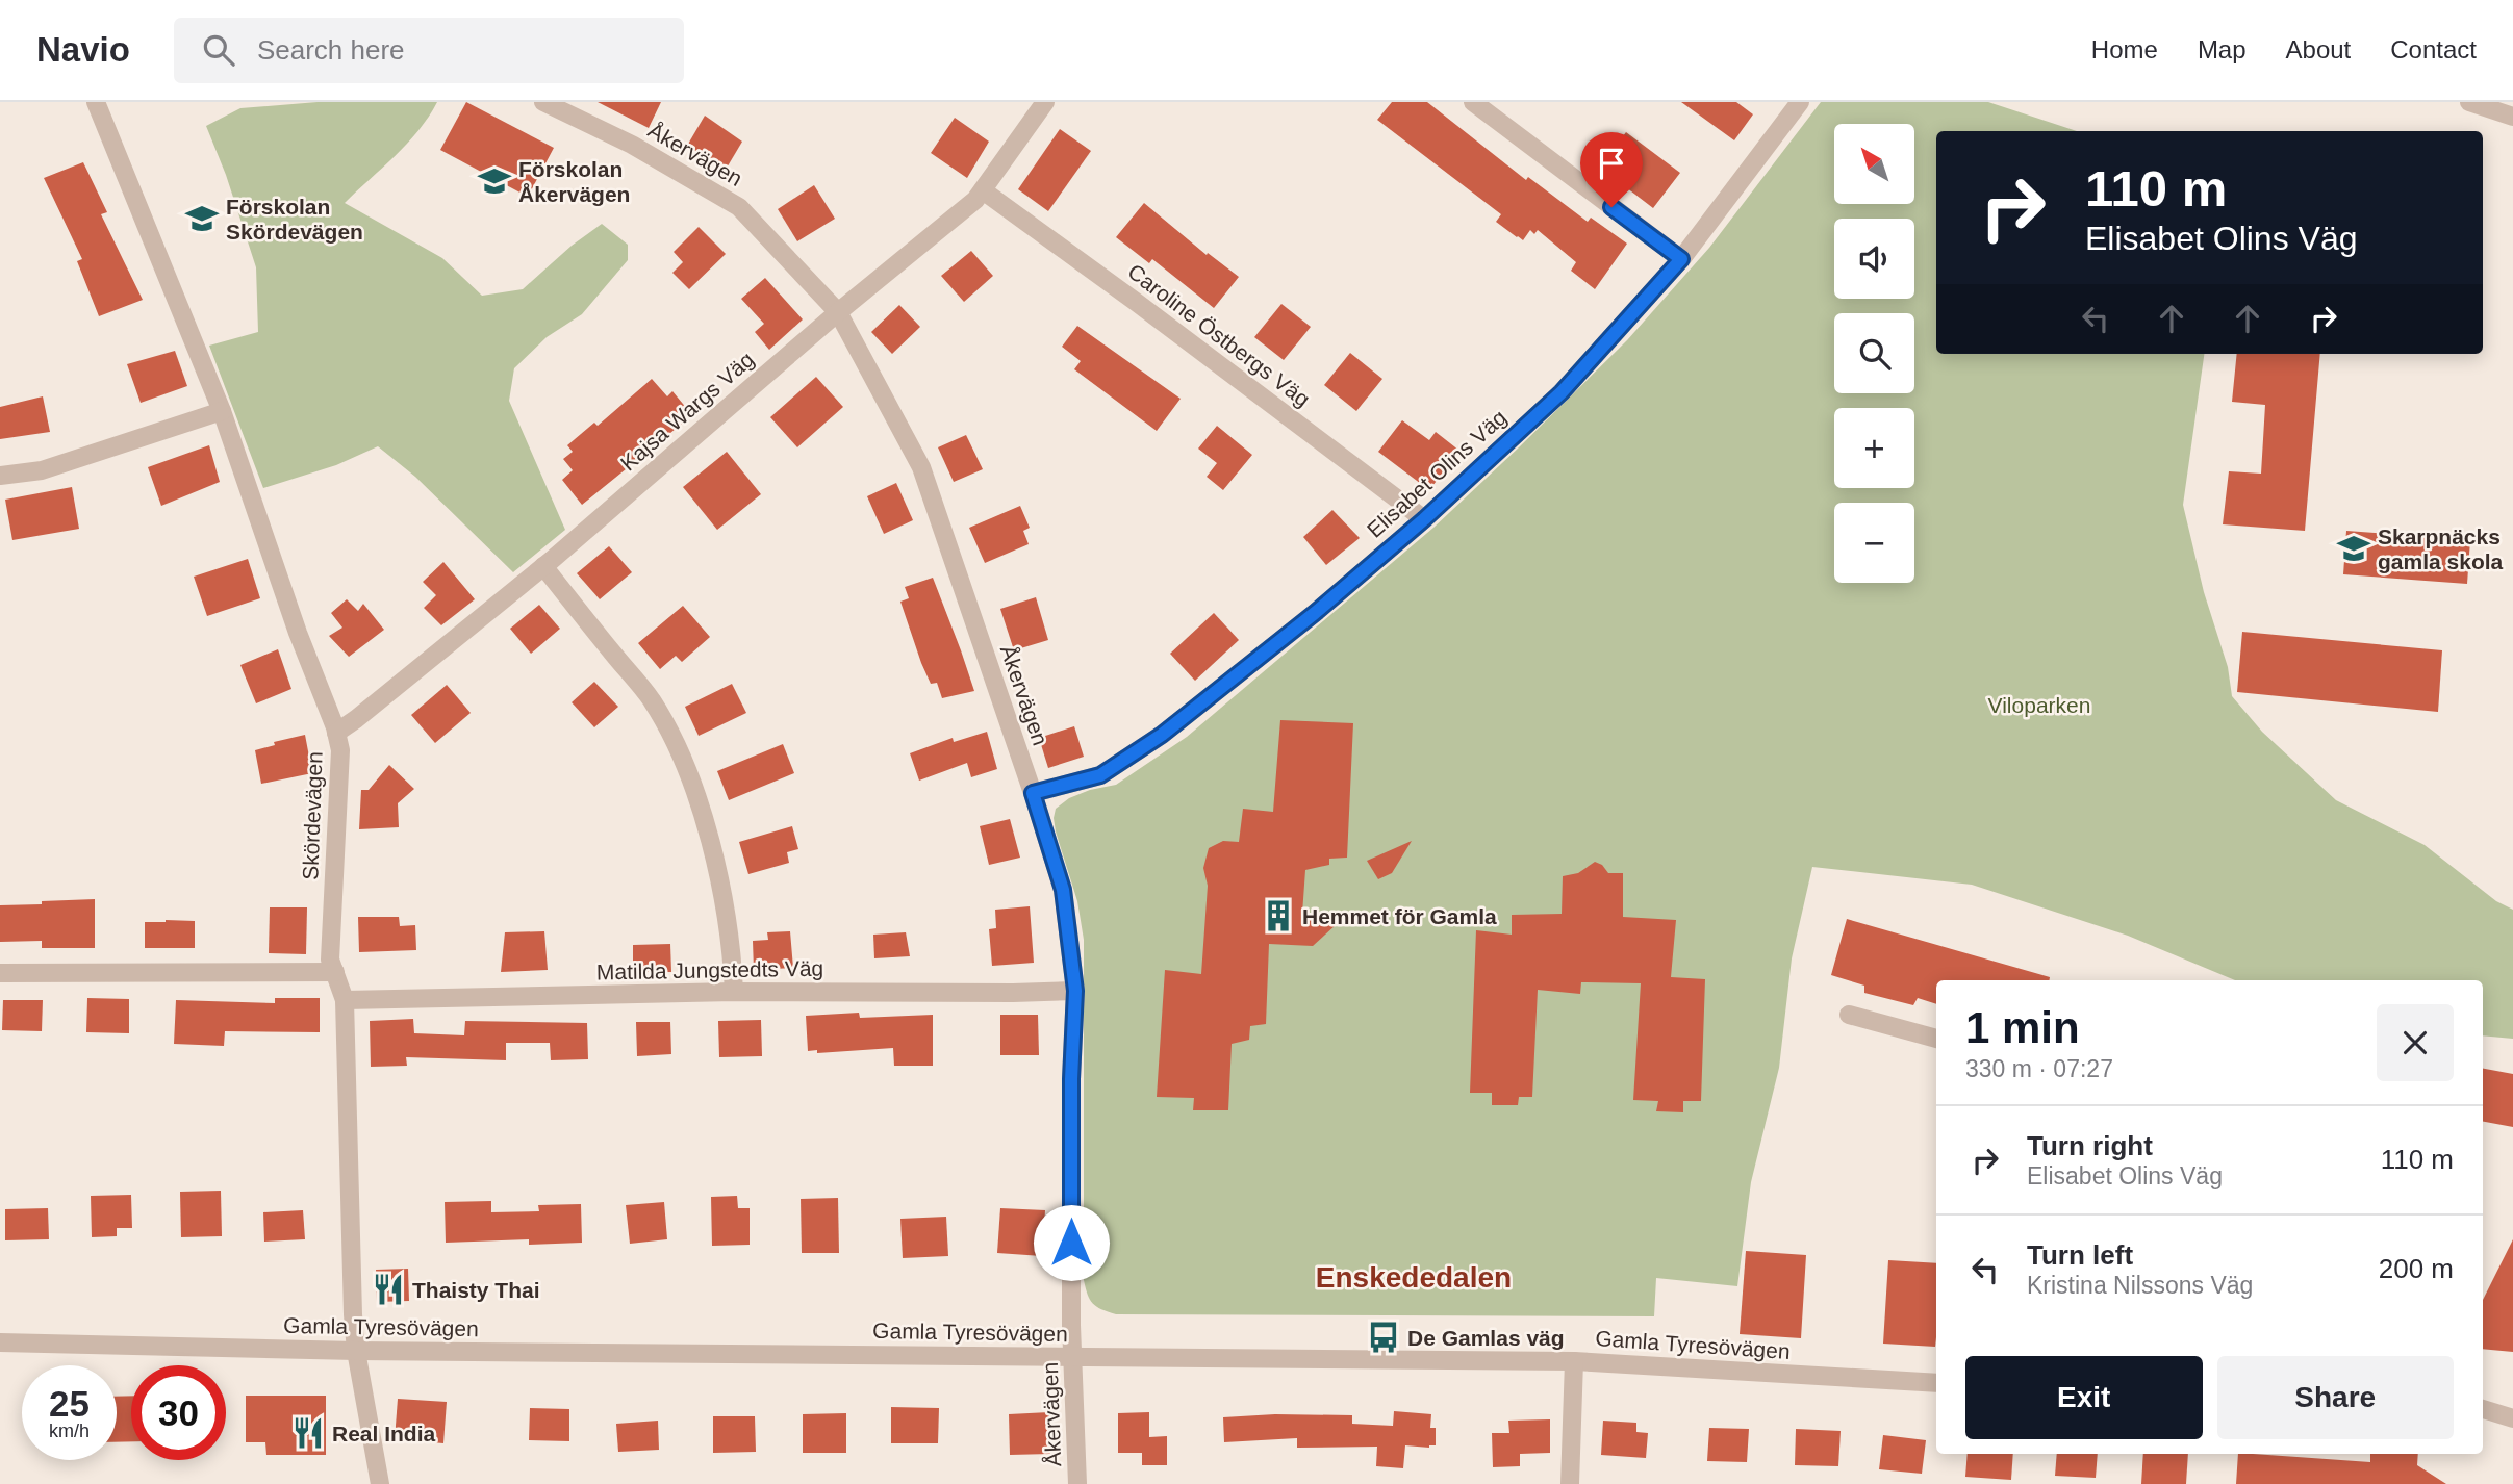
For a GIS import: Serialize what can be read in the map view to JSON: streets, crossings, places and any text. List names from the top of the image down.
{
  "streets": {
    "street": [
      "Åkervägen",
      "Caroline Östbergs Väg",
      "Kajsa Wargs Väg",
      "Elisabet Olins Väg",
      "Skördevägen",
      "Matilda Jungstedts Väg",
      "Gamla Tyresövägen"
    ]
  },
  "crossings": [
    ["Åkervägen", "Kajsa Wargs Väg"],
    ["Åkervägen", "Elisabet Olins Väg"],
    ["Åkervägen", "Matilda Jungstedts Väg"],
    ["Åkervägen", "Gamla Tyresövägen"],
    ["Caroline Östbergs Väg", "Kajsa Wargs Väg"],
    ["Caroline Östbergs Väg", "Elisabet Olins Väg"],
    ["Kajsa Wargs Väg", "Skördevägen"],
    ["Skördevägen", "Matilda Jungstedts Väg"],
    ["Skördevägen", "Gamla Tyresövägen"]
  ],
  "districts": ["Enskededalen"],
  "parks": ["Viloparken"],
  "places": {
    "school or university": ["Förskolan Åkervägen", "Förskolan Skördevägen", "Skarpnäcks gamla skola"],
    "building": ["Hemmet för Gamla"],
    "restaurant": ["Thaisty Thai", "Real India"],
    "bus stop": ["De Gamlas väg"]
  },
  "north": "top left",
  "page": {
    "header": "Navio",
    "search": "Search here",
    "nav": [
      "Home",
      "Map",
      "About",
      "Contact"
    ],
    "map_buttons": ["+", "−"],
    "turn": ["110 m", "Elisabet Olins Väg"],
    "heading": ["1 min", "330 m · 07:27"],
    "list": [
      {
        "name": "Turn right",
        "note": "Elisabet Olins Väg",
        "value": "110 m"
      },
      {
        "name": "Turn left",
        "note": "Kristina Nilssons Väg",
        "value": "200 m"
      }
    ],
    "buttons": ["Exit", "Share"],
    "speed": "25 km/h",
    "limit": "30"
  }
}
